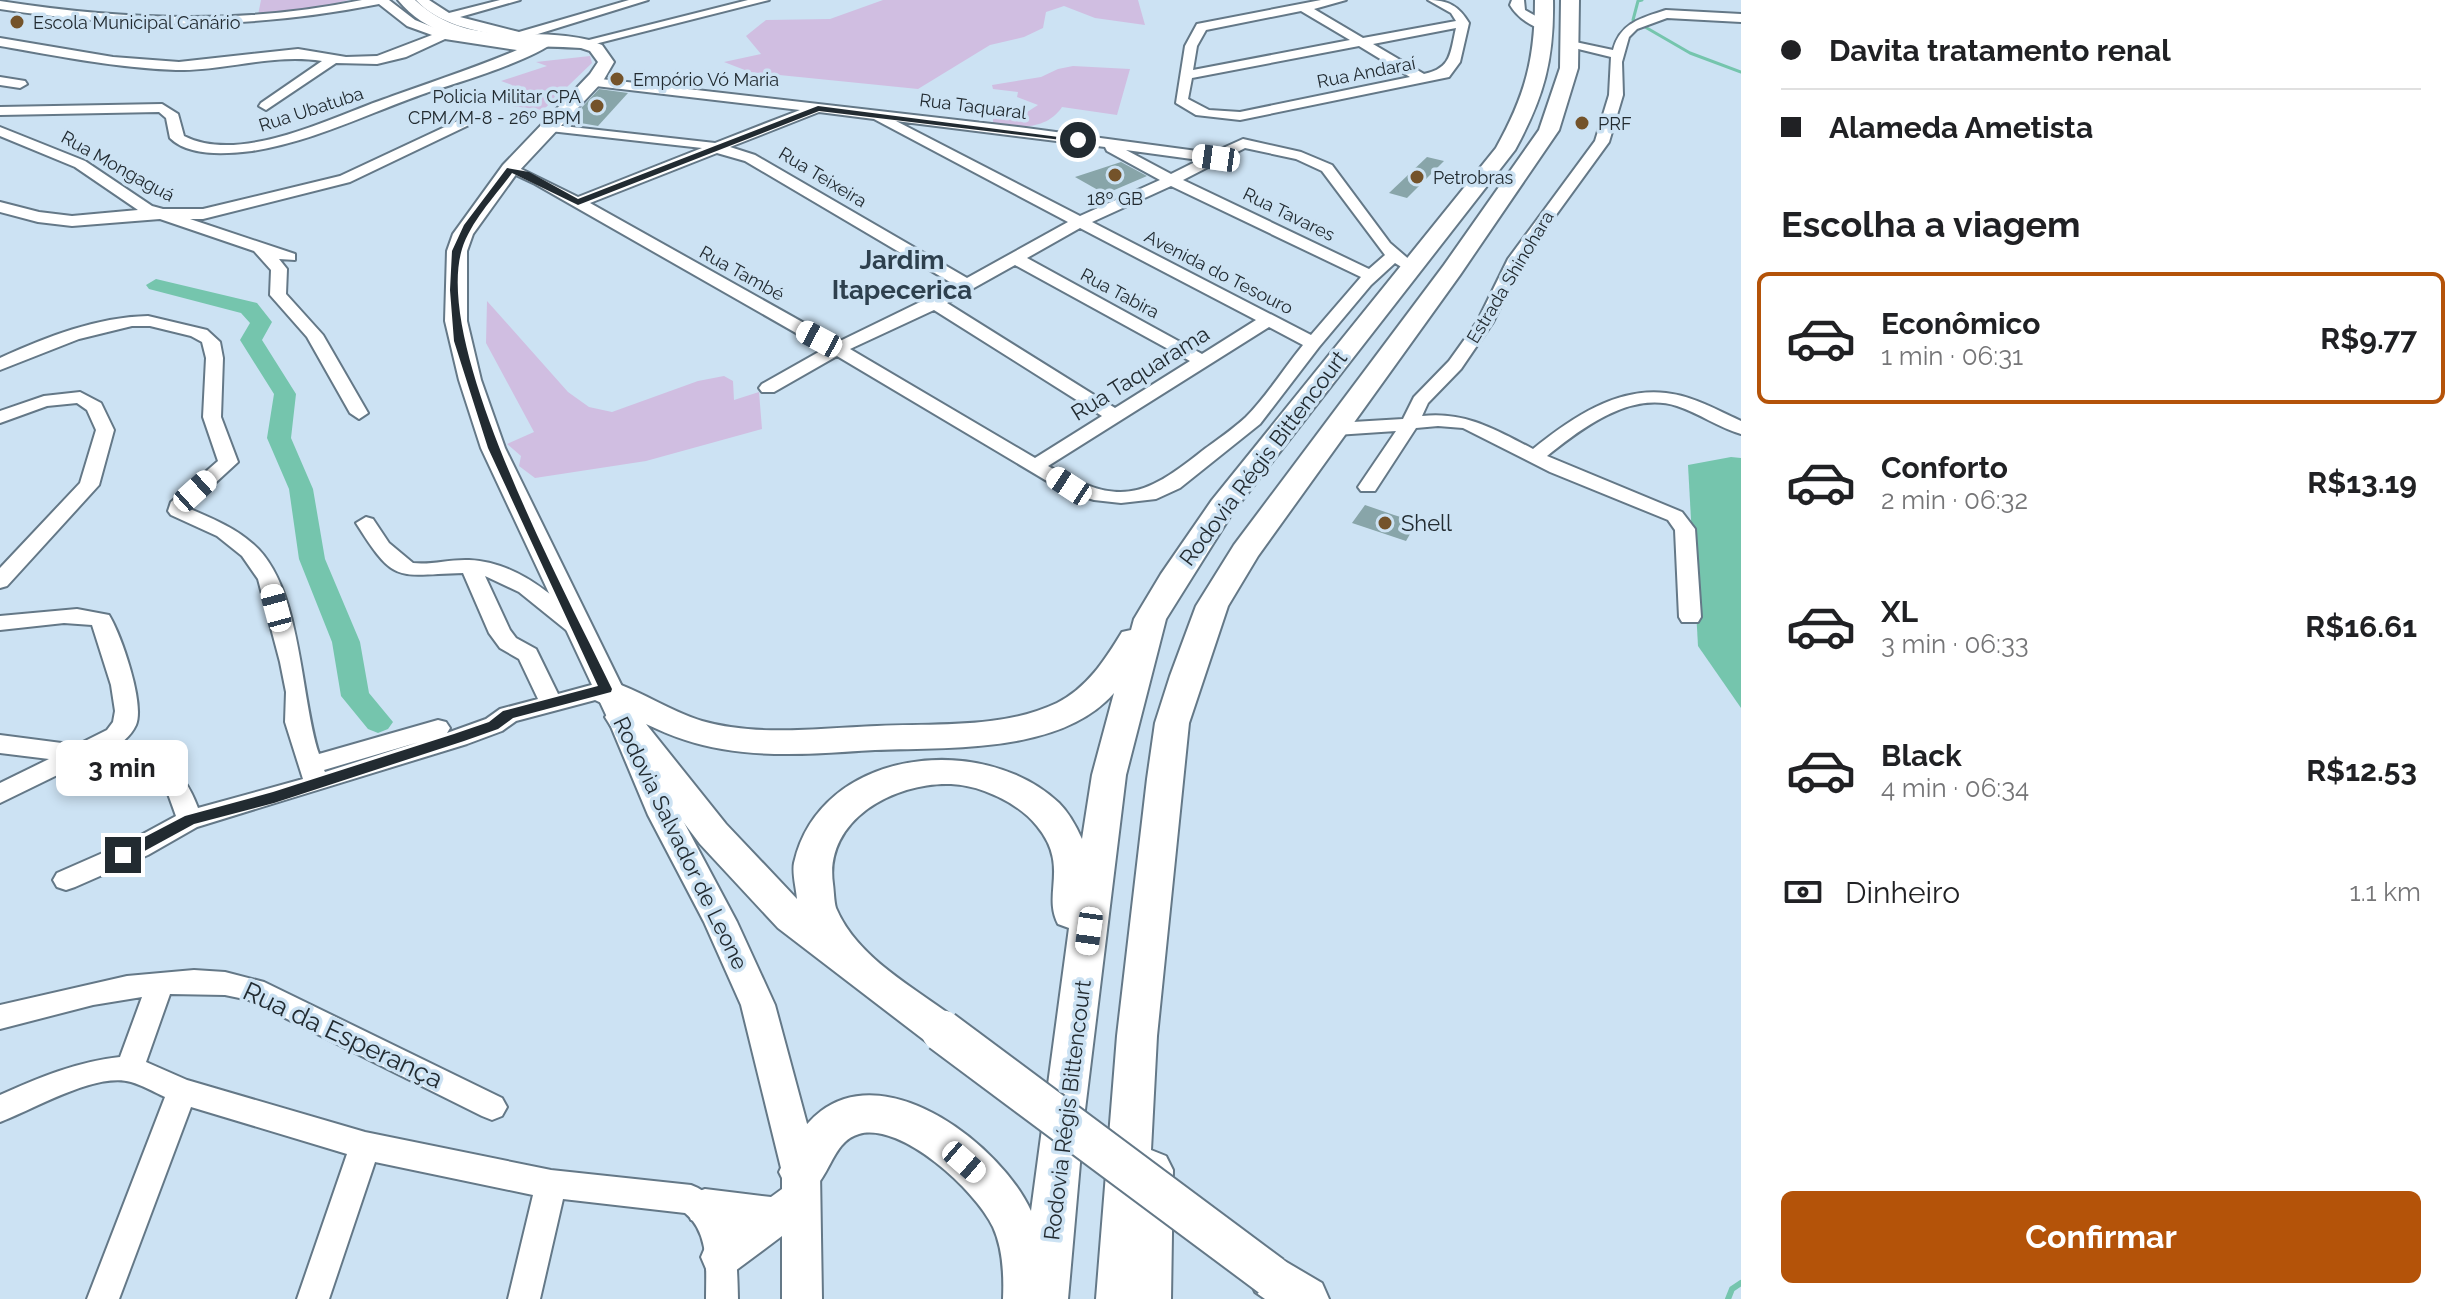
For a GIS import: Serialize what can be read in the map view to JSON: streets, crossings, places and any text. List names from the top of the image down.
{
  "streets": {
    "highway": ["Rodovia Régis Bittencourt"],
    "main road": ["Rodovia Salvador de Leone"],
    "street": [
      "Rua Andaraí",
      "Rua Taquaral",
      "Rua Ubatuba",
      "Rua Mongaguá",
      "Rua Teixeira",
      "Rua Tavares",
      "Avenida do Tesouro",
      "Rua També",
      "Estrada Shinohara",
      "Rua Tabira",
      "Rua Taquarama",
      "Rua da Esperança"
    ]
  },
  "crossings": [
    ["Rua Taquaral", "Rua Tavares"],
    ["Rua Taquaral", "Avenida do Tesouro"],
    ["Rua Taquaral", "Rodovia Salvador de Leone"],
    ["Rua Teixeira", "Rodovia Salvador de Leone"],
    ["Rua Tavares", "Rua També"],
    ["Avenida do Tesouro", "Rua També"],
    ["Avenida do Tesouro", "Rua Taquarama"],
    ["Rua També", "Rua Taquarama"],
    ["Rua També", "Rodovia Régis Bittencourt"],
    ["Rua També", "Rodovia Salvador de Leone"],
    ["Rua Tabira", "Rua Taquarama"]
  ],
  "districts": ["Jardim Itapecerica"],
  "places": [
    "Escola Municipal Canário",
    "Empório Vó Maria",
    "Policia Militar CPA CPM/M-8 - 26º BPM",
    "PRF",
    "18º GB",
    "Petrobras",
    "Shell"
  ],
  "page": {
    "banner": ["Davita tratamento renal", "Alameda Ametista"],
    "heading": "Escolha a viagem",
    "list": [
      {
        "name": "Econômico",
        "note": "1 min · 06:31",
        "value": "R$9.77"
      },
      {
        "name": "Conforto",
        "note": "2 min · 06:32",
        "value": "R$13.19"
      },
      {
        "name": "XL",
        "note": "3 min · 06:33",
        "value": "R$16.61"
      },
      {
        "name": "Black",
        "note": "4 min · 06:34",
        "value": "R$12.53"
      }
    ],
    "bubble": "3 min",
    "pay": ["Dinheiro", "1.1 km"],
    "buttons": "Confirmar"
  }
}
